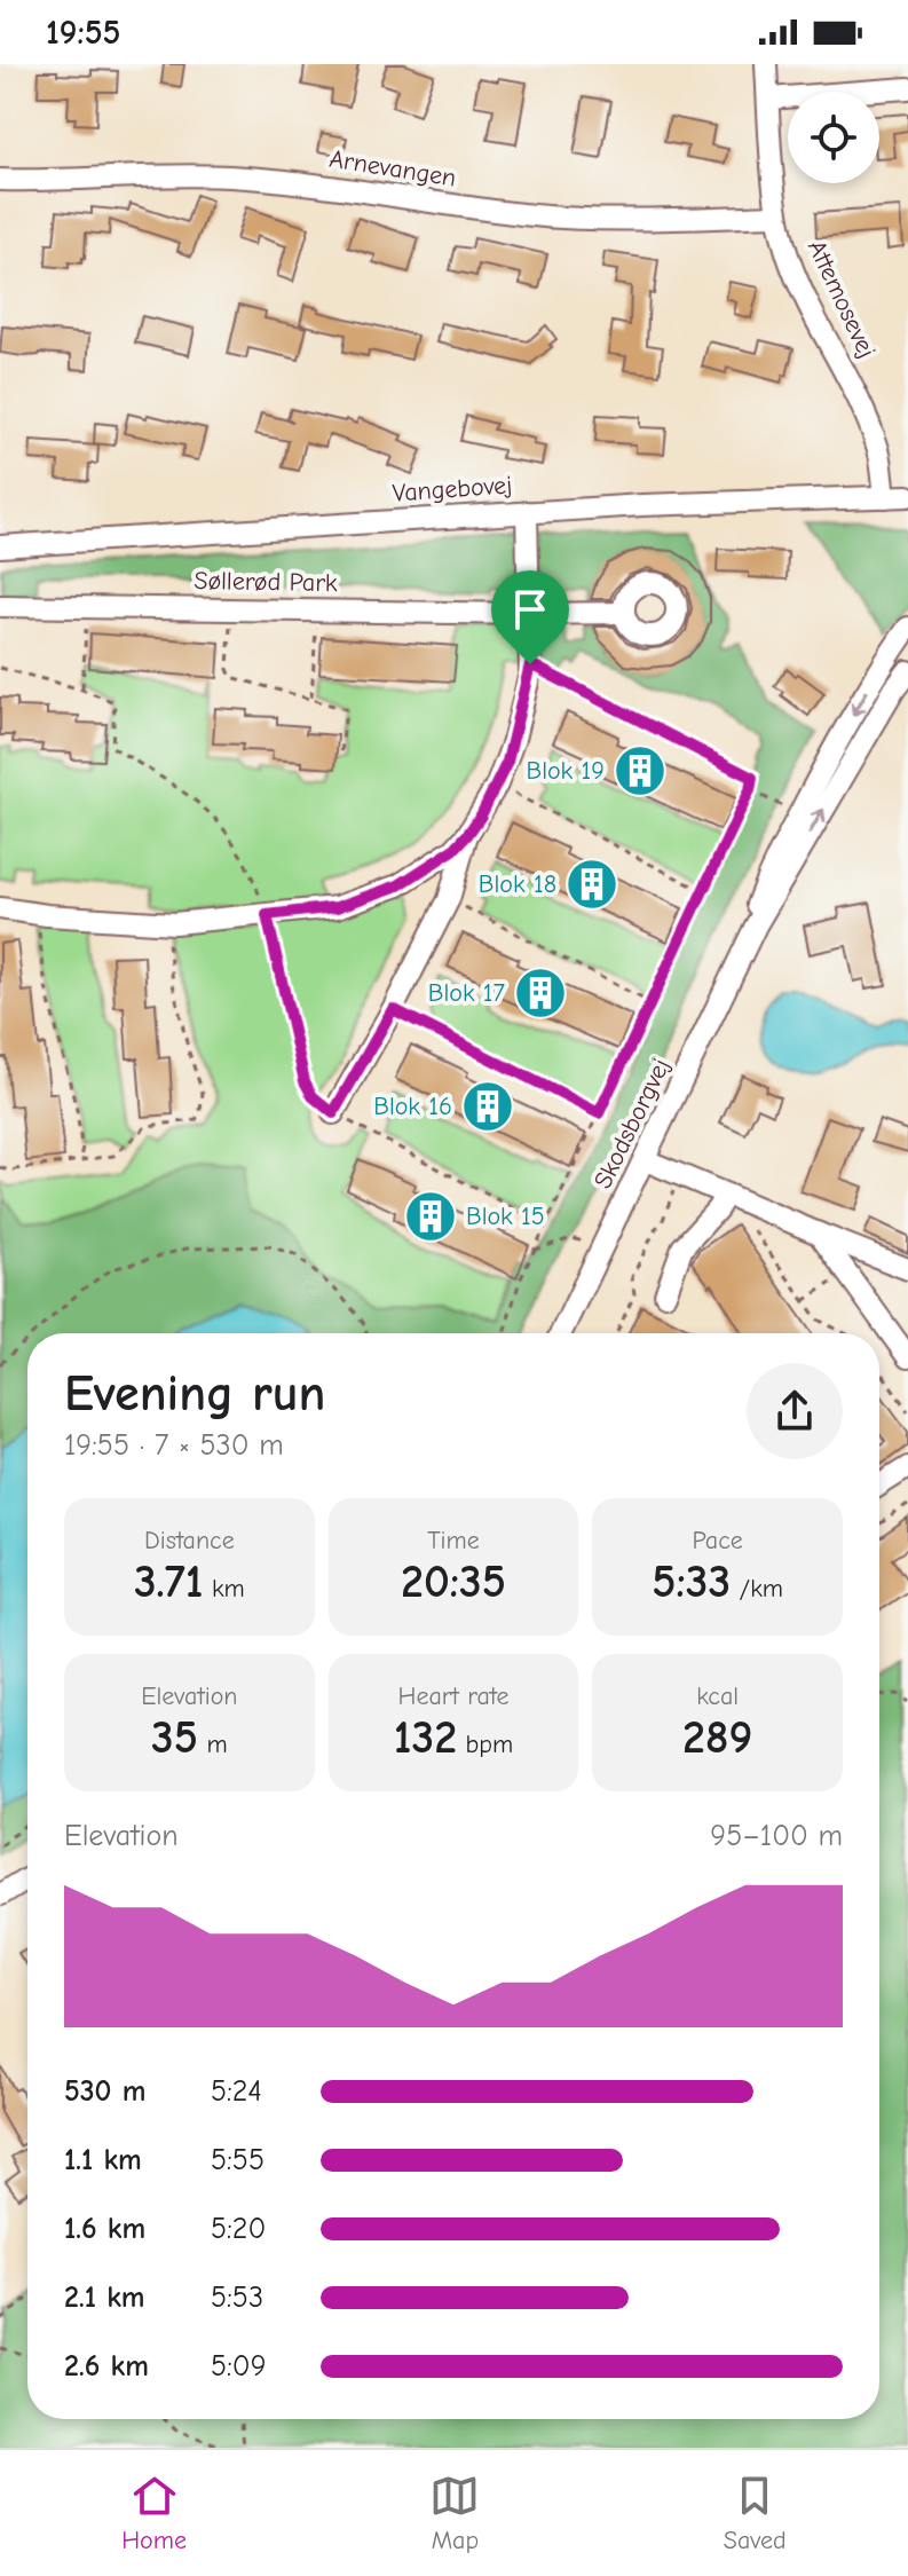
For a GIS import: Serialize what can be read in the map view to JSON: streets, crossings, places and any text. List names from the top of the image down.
{
  "streets": {
    "street": [
      "Arnevangen",
      "Attemosevej",
      "Vangebovej",
      "Søllerød Park",
      "Skodsborgvej"
    ]
  },
  "crossings": [
    ["Arnevangen", "Attemosevej"],
    ["Attemosevej", "Vangebovej"]
  ],
  "places": {
    "building": [
      "Blok 19",
      "Blok 18",
      "Blok 17",
      "Blok 16",
      "Blok 15"
    ]
  },
  "page": {
    "status": "19:55",
    "heading": ["Evening run", "19:55 · 7 × 530 m"],
    "stats": [
      ["Distance", "3.71 km"],
      ["Time", "20:35"],
      ["Pace", "5:33 /km"],
      ["Elevation", "35 m"],
      ["Heart rate", "132 bpm"],
      ["kcal", "289"]
    ],
    "chart": ["Elevation", "95–100 m"],
    "list": [
      {
        "name": "530 m",
        "note": "5:24"
      },
      {
        "name": "1.1 km",
        "note": "5:55"
      },
      {
        "name": "1.6 km",
        "note": "5:20"
      },
      {
        "name": "2.1 km",
        "note": "5:53"
      },
      {
        "name": "2.6 km",
        "note": "5:09"
      }
    ],
    "tabs": ["Home", "Map", "Saved"]
  }
}
